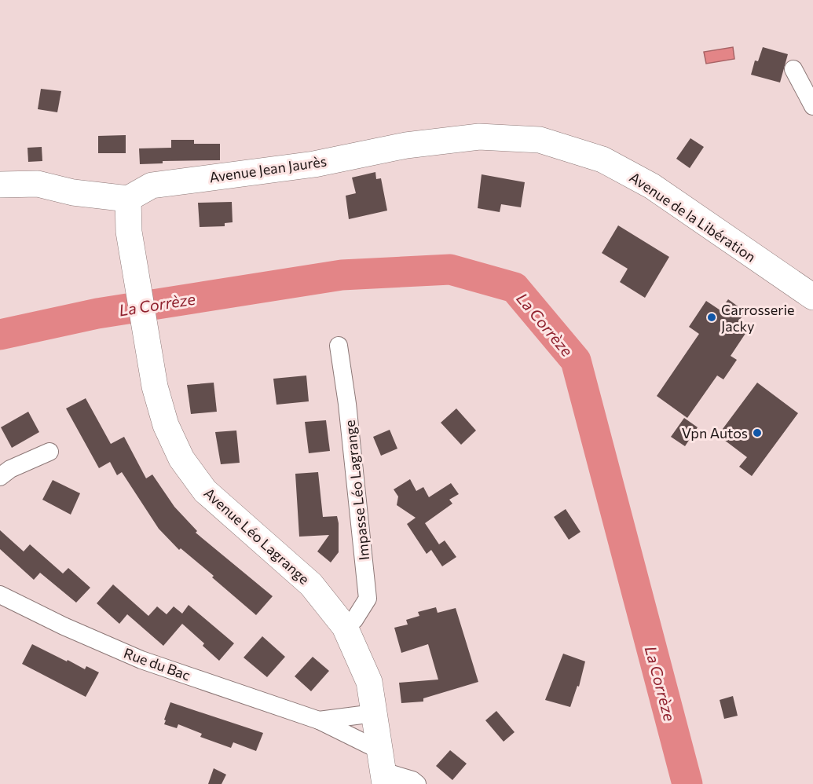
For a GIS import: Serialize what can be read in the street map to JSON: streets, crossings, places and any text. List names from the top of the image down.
{
  "streets": {
    "main road": ["Avenue Jean Jaurès", "Avenue de la Libération", "Avenue Léo Lagrange"],
    "street": ["Impasse Léo Lagrange", "Rue du Bac"]
  },
  "crossings": [
    ["Avenue Jean Jaurès", "Avenue de la Libération"],
    ["Avenue Jean Jaurès", "Avenue Léo Lagrange"],
    ["Impasse Léo Lagrange", "Avenue Léo Lagrange"],
    ["Avenue Léo Lagrange", "Rue du Bac"]
  ],
  "water": ["La Corrèze"],
  "places": ["Carrosserie Jacky", "Vpn Autos"]
}
